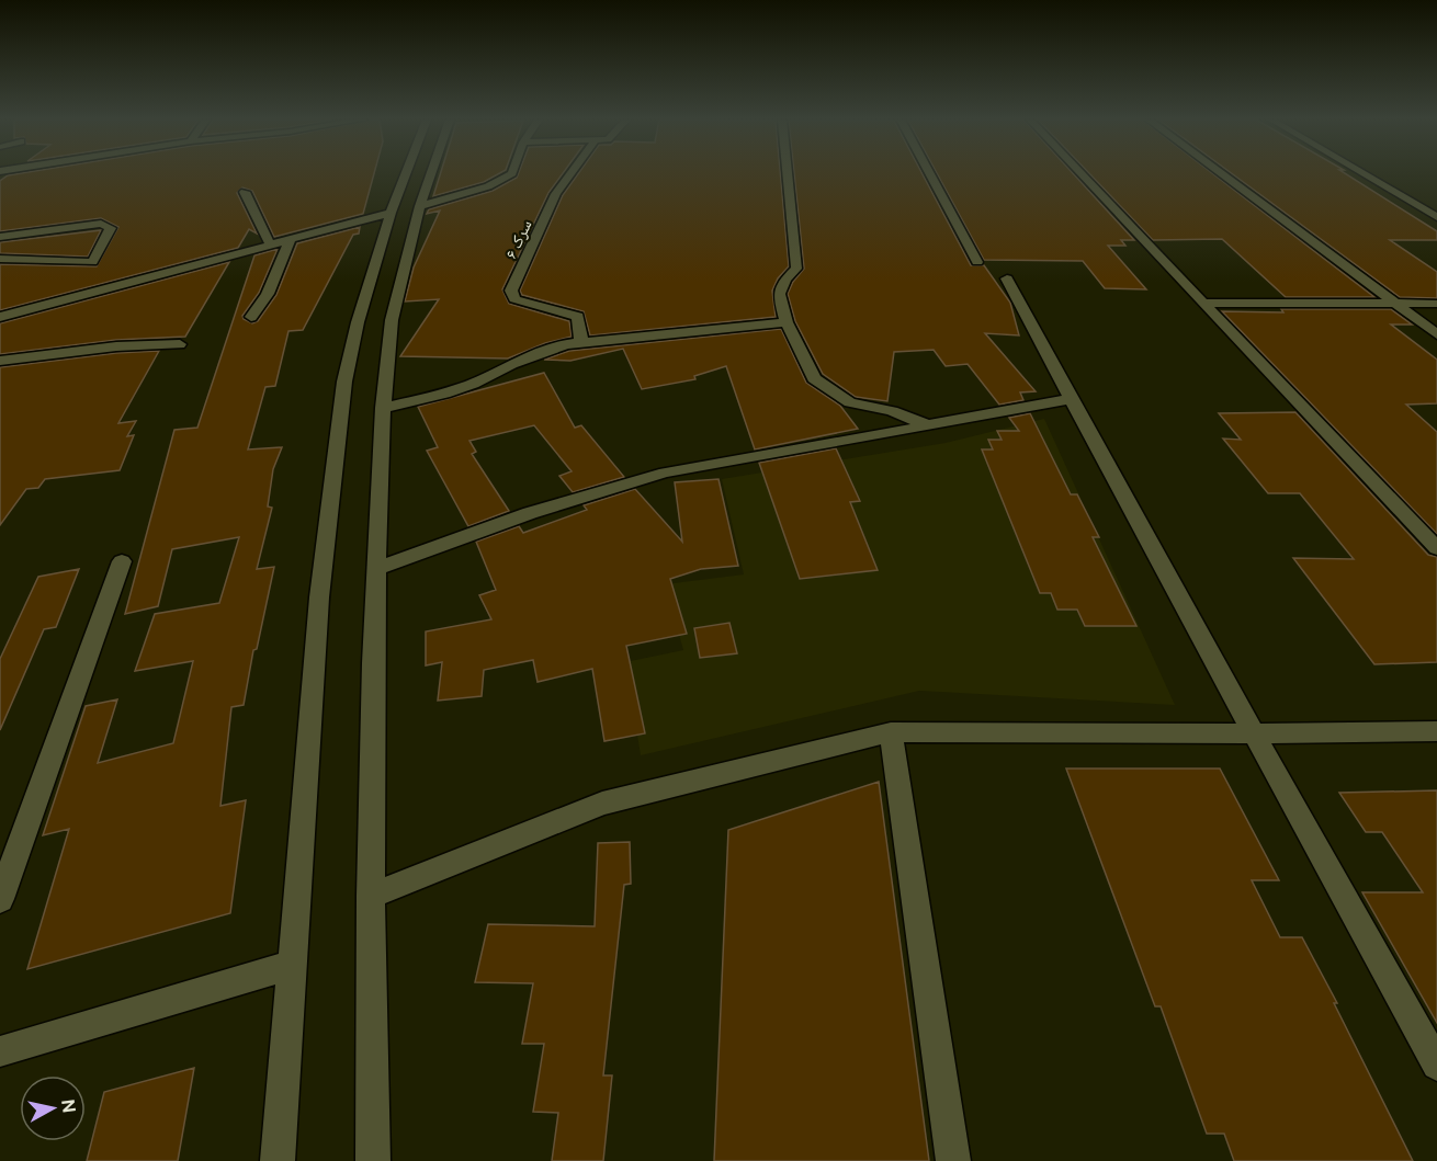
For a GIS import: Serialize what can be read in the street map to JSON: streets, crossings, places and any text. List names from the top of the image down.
{
  "streets": {
    "street": ["سرک ۶"]
  },
  "north": "right"
}
